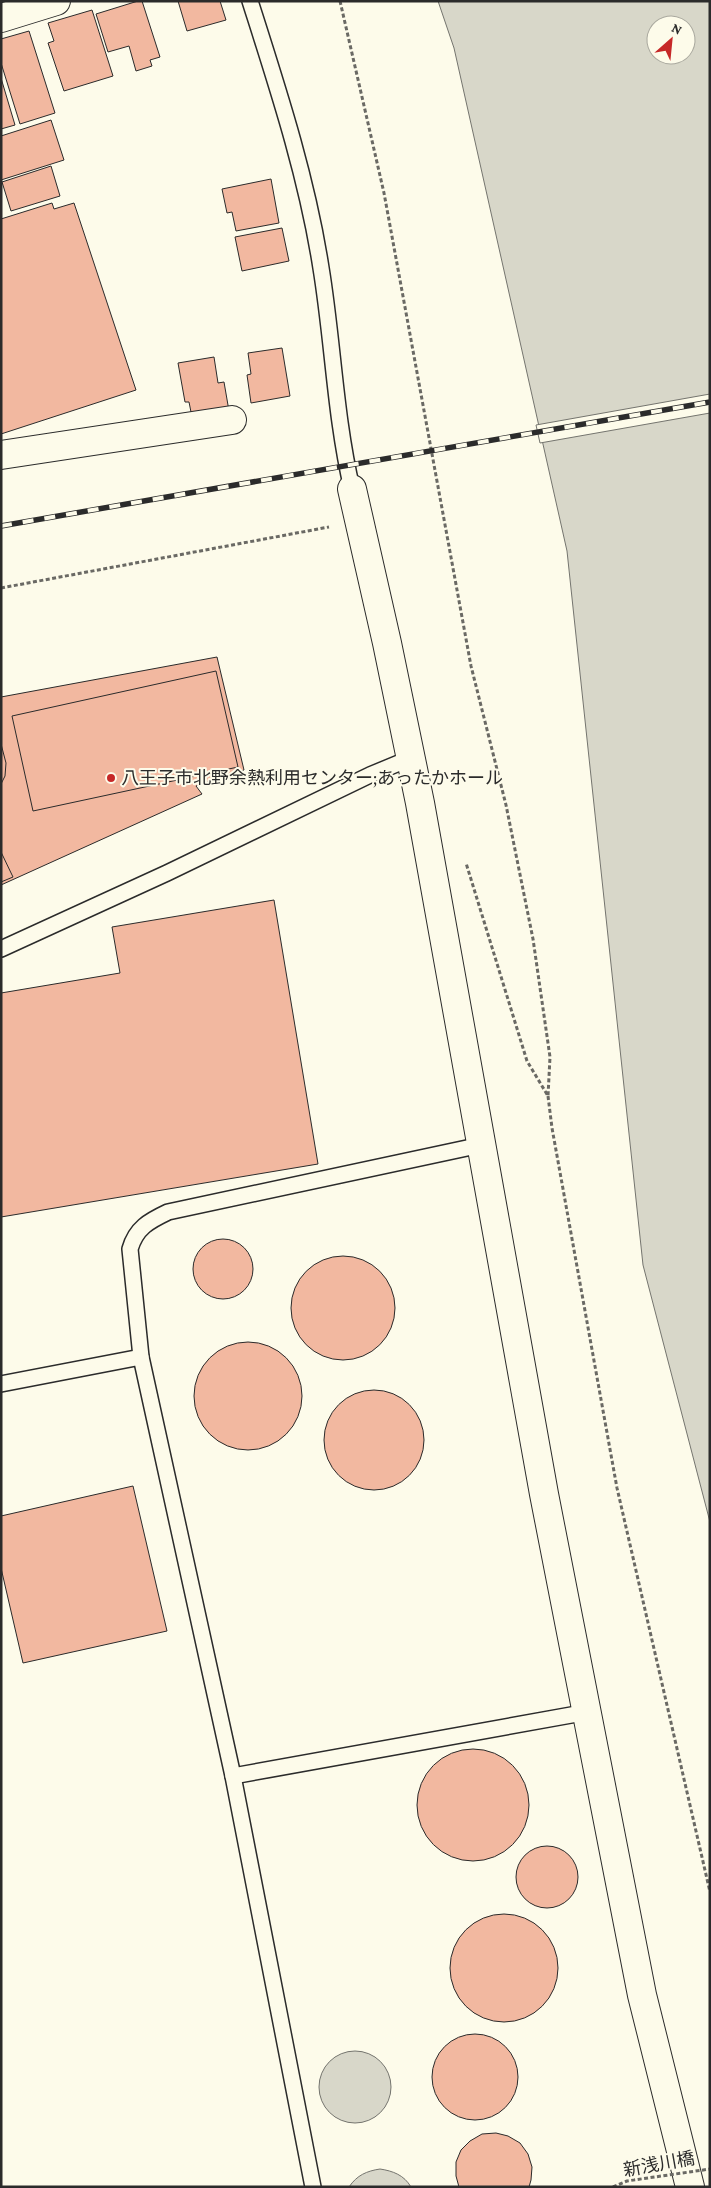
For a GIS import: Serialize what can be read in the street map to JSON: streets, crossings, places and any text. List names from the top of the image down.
{
  "streets": {
    "path": ["新浅川橋"]
  },
  "places": ["八王子市北野余熱利用センター;あったかホール"],
  "north": "top right"
}
